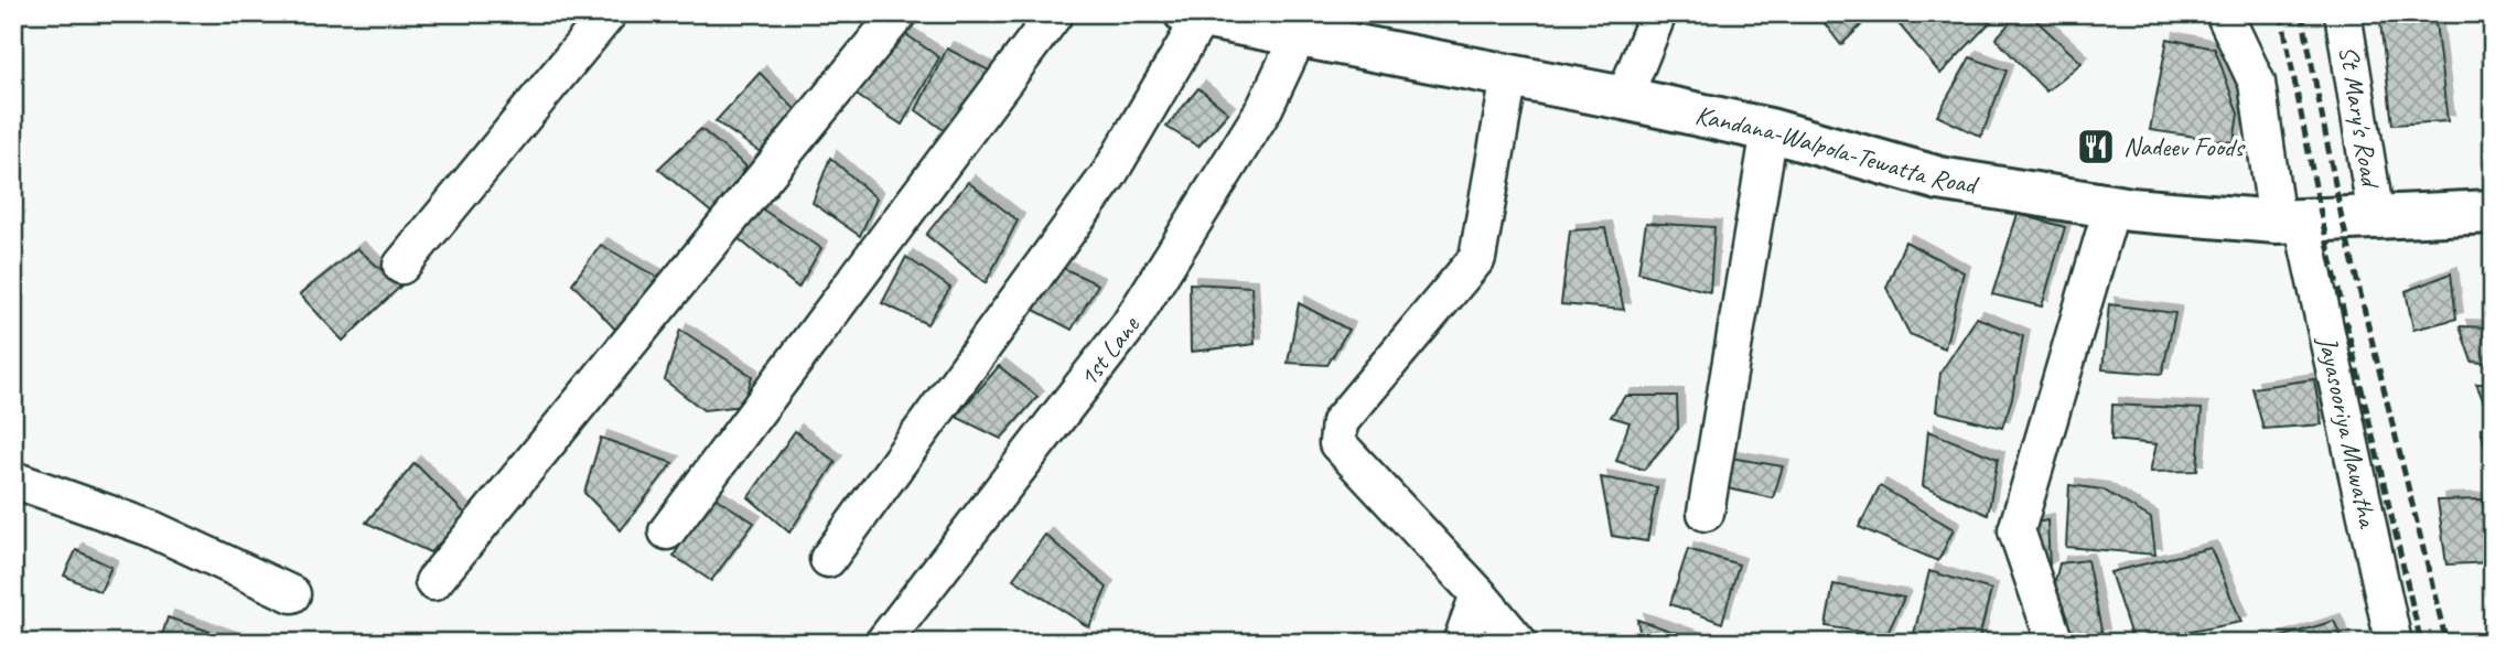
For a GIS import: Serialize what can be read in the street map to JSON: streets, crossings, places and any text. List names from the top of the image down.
{
  "streets": {
    "main road": ["Kandana-Walpola-Tewatta Road"],
    "street": ["St Mary's Road", "1st Lane", "Jayasooriya Mawatha"]
  },
  "crossings": [
    ["St Mary's Road", "Kandana-Walpola-Tewatta Road"],
    ["Kandana-Walpola-Tewatta Road", "1st Lane"],
    ["Kandana-Walpola-Tewatta Road", "Jayasooriya Mawatha"]
  ],
  "places": {
    "restaurant": ["Nadeev Foods"]
  }
}
